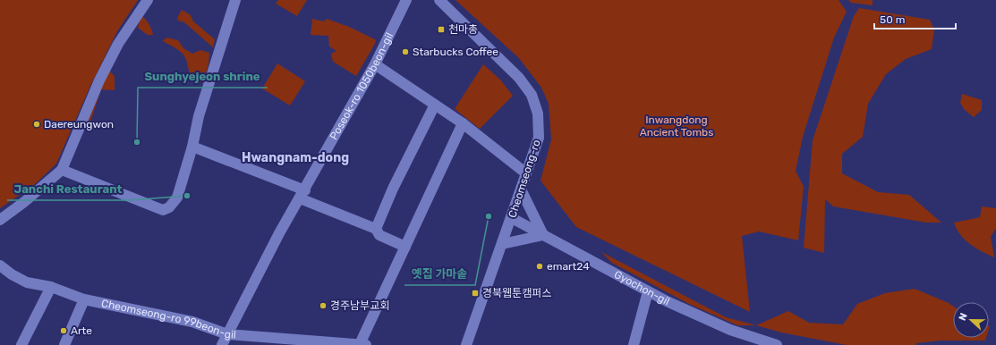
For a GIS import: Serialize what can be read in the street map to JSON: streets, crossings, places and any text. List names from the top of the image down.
{
  "streets": {
    "street": [
      "Poseok-ro 1050beon-gil",
      "Cheomseong-ro",
      "Gyochon-gil",
      "Cheomseong-ro 99beon-gil"
    ]
  },
  "crossings": [
    ["Poseok-ro 1050beon-gil", "Cheomseong-ro 99beon-gil"],
    ["Cheomseong-ro", "Gyochon-gil"]
  ],
  "districts": ["Hwangnam-dong"],
  "parks": ["Inwangdong Ancient Tombs"],
  "places": {
    "transit": ["천마총", "경북웹툰캠퍼스"],
    "other": [
      "Starbucks Coffee",
      "Daereungwon",
      "Sunghyejeon shrine",
      "Janchi Restaurant",
      "옛집 가마솥",
      "emart24",
      "경주남부교회",
      "Arte"
    ]
  },
  "scale_bar": "50 m",
  "north": "left"
}
